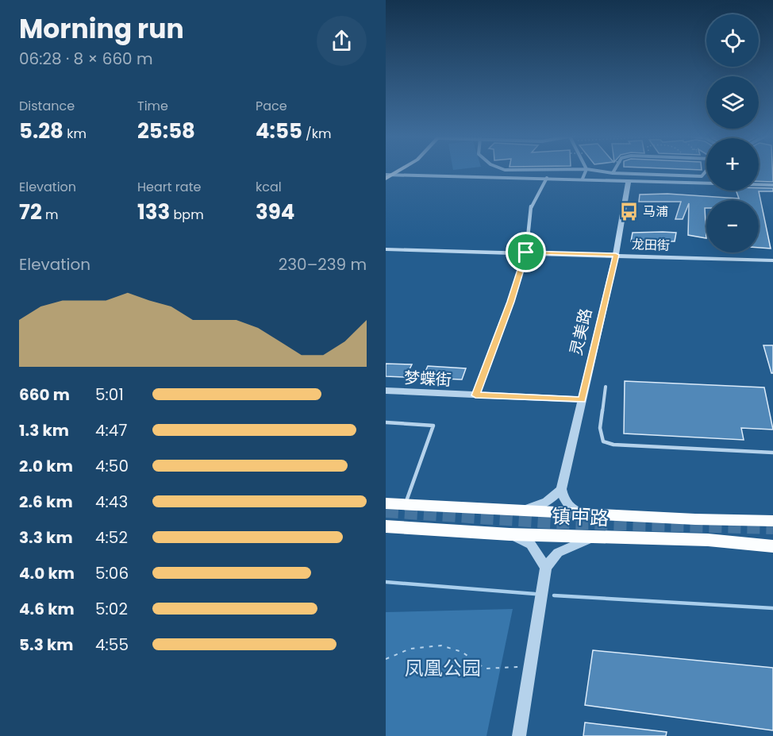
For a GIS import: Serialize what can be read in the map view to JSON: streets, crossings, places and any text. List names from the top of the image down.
{
  "streets": {
    "highway": ["镇中路"],
    "street": ["龙田街", "灵美路", "梦蝶街"]
  },
  "crossings": [
    ["龙田街", "灵美路"],
    ["灵美路", "梦蝶街"]
  ],
  "parks": ["凤凰公园"],
  "places": {
    "bus stop": ["马浦"]
  },
  "page": {
    "heading": ["Morning run", "06:28 · 8 × 660 m"],
    "map_buttons": ["+", "−"],
    "stats": [
      ["Distance", "5.28 km"],
      ["Time", "25:58"],
      ["Pace", "4:55 /km"],
      ["Elevation", "72 m"],
      ["Heart rate", "133 bpm"],
      ["kcal", "394"]
    ],
    "chart": ["Elevation", "230–239 m"],
    "list": [
      {
        "name": "660 m",
        "note": "5:01"
      },
      {
        "name": "1.3 km",
        "note": "4:47"
      },
      {
        "name": "2.0 km",
        "note": "4:50"
      },
      {
        "name": "2.6 km",
        "note": "4:43"
      },
      {
        "name": "3.3 km",
        "note": "4:52"
      },
      {
        "name": "4.0 km",
        "note": "5:06"
      },
      {
        "name": "4.6 km",
        "note": "5:02"
      },
      {
        "name": "5.3 km",
        "note": "4:55"
      }
    ]
  }
}
